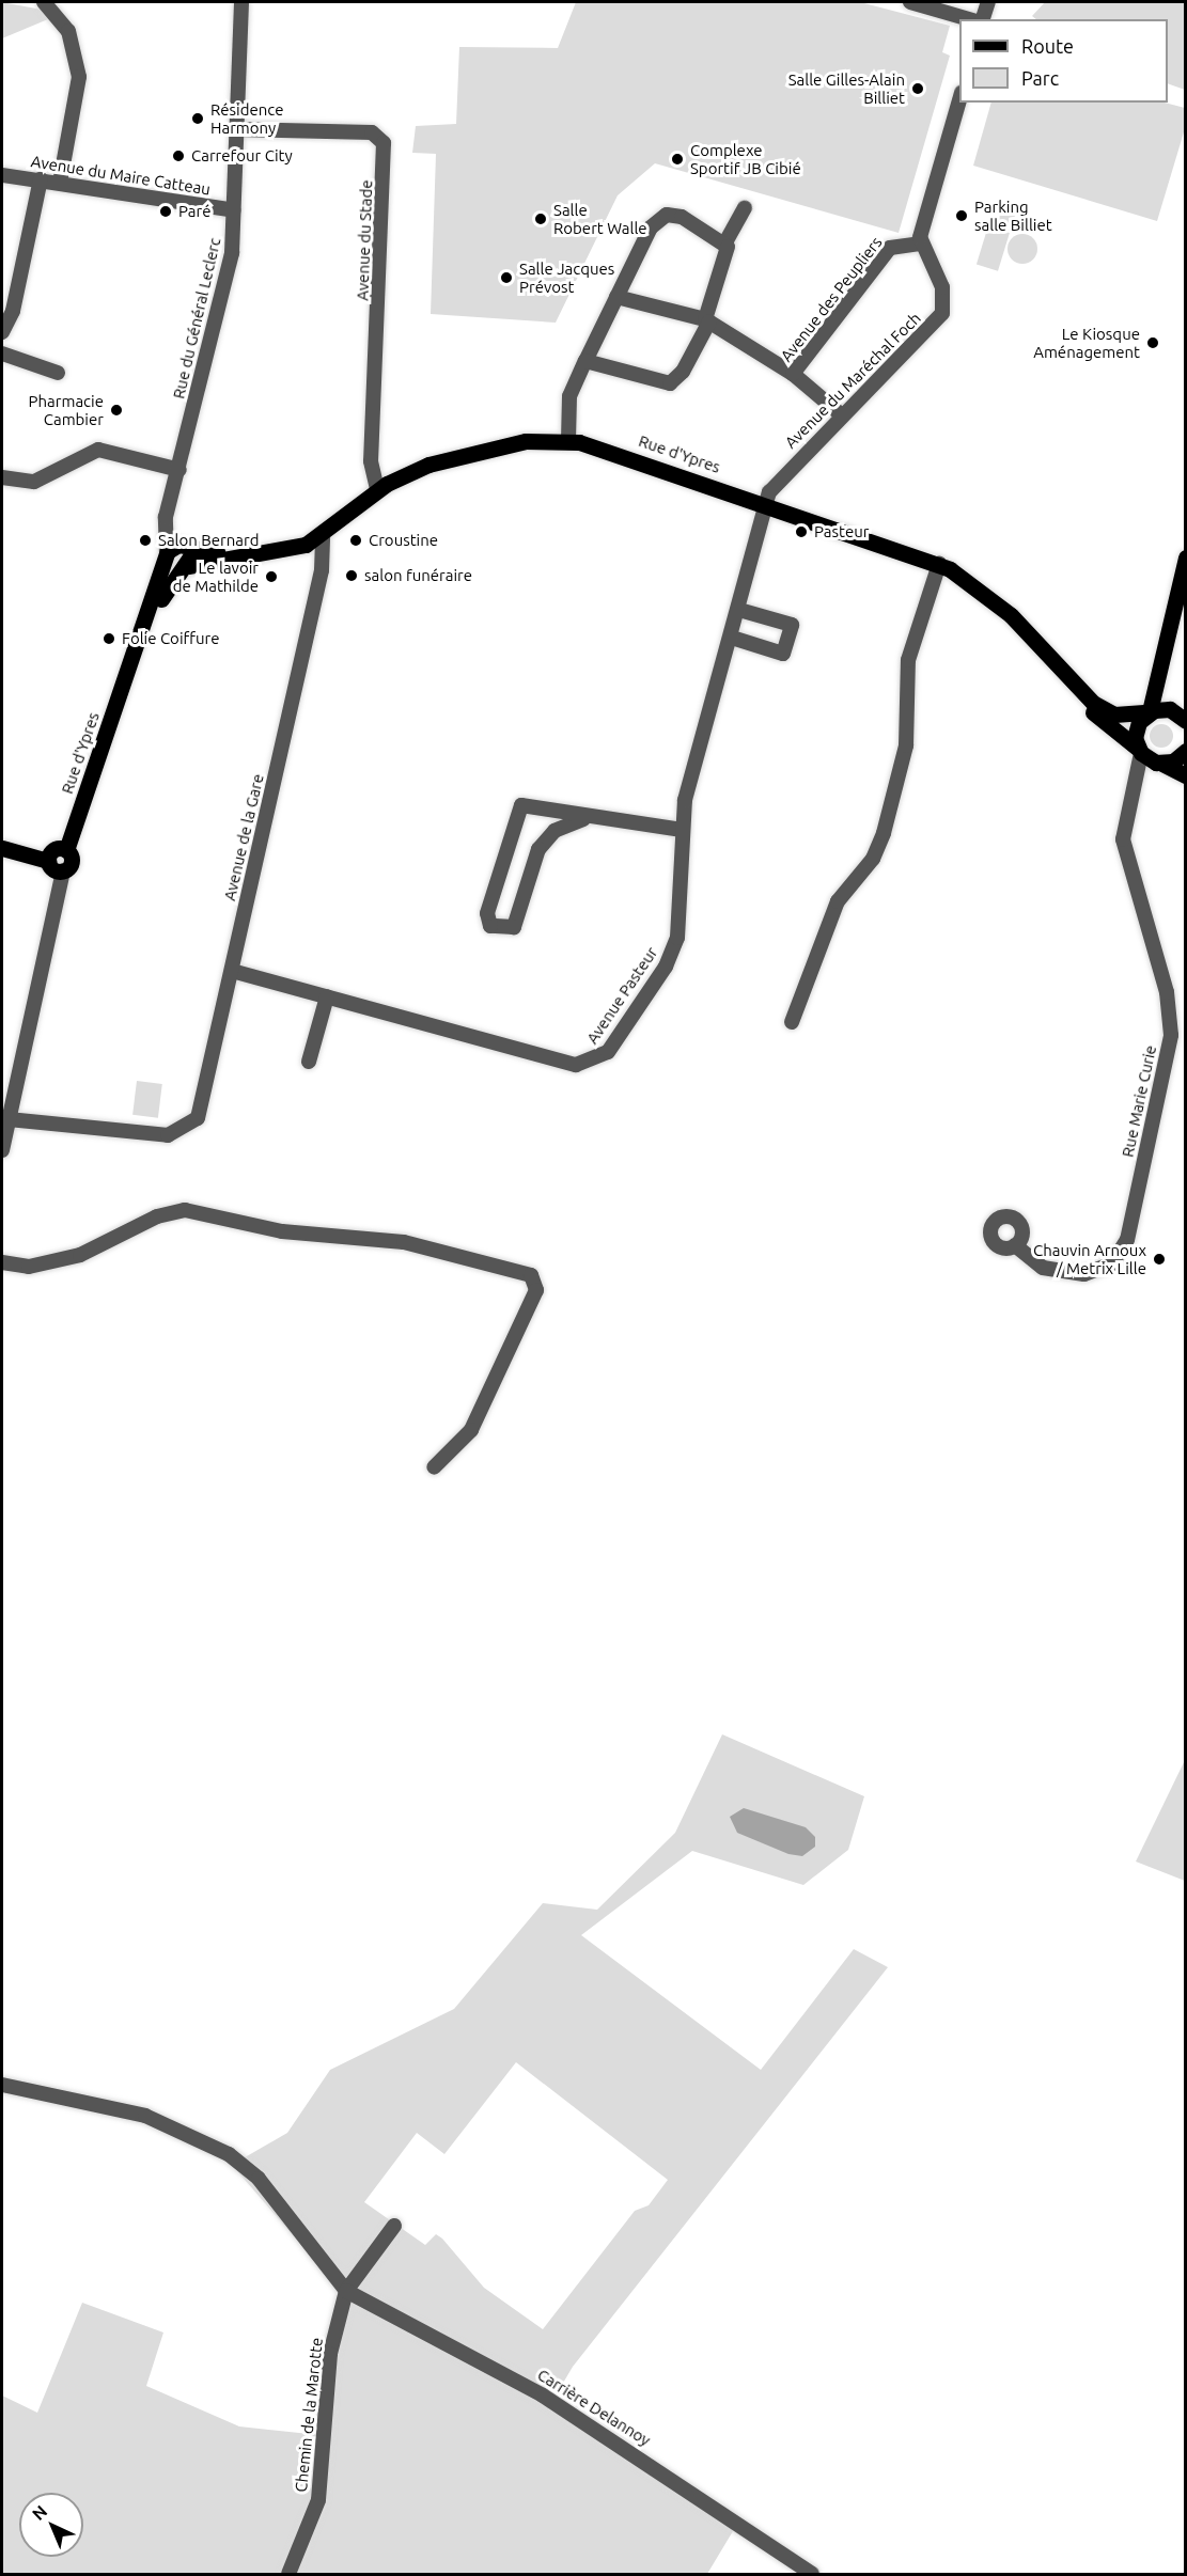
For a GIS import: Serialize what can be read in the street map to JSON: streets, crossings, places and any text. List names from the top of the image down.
{
  "streets": {
    "main road": ["Rue d'Ypres"],
    "street": [
      "Avenue du Maire Catteau",
      "Avenue du Stade",
      "Avenue des Peupliers",
      "Rue du Général Leclerc",
      "Avenue du Maréchal Foch",
      "Avenue de la Gare",
      "Avenue Pasteur",
      "Rue Marie Curie",
      "Carrière Delannoy",
      "Chemin de la Marotte"
    ]
  },
  "crossings": [
    ["Avenue du Maire Catteau", "Rue du Général Leclerc"],
    ["Avenue du Stade", "Rue du Général Leclerc"],
    ["Avenue du Stade", "Rue d'Ypres"],
    ["Avenue des Peupliers", "Avenue du Maréchal Foch"],
    ["Rue du Général Leclerc", "Rue d'Ypres"],
    ["Avenue du Maréchal Foch", "Rue d'Ypres"],
    ["Avenue du Maréchal Foch", "Avenue Pasteur"],
    ["Rue d'Ypres", "Avenue de la Gare"],
    ["Rue d'Ypres", "Avenue Pasteur"],
    ["Rue d'Ypres", "Rue Marie Curie"],
    ["Avenue de la Gare", "Avenue Pasteur"],
    ["Carrière Delannoy", "Chemin de la Marotte"]
  ],
  "places": [
    "Salle Gilles-Alain Billiet",
    "Résidence Harmony",
    "Carrefour City",
    "Complexe Sportif JB Cibié",
    "Paré",
    "Parking salle Billiet",
    "Salle Robert Walle",
    "Salle Jacques Prévost",
    "Le Kiosque Aménagement",
    "Pharmacie Cambier",
    "Pasteur",
    "Salon Bernard",
    "Croustine",
    "salon funéraire",
    "Le lavoir de Mathilde",
    "Folie Coiffure",
    "Chauvin Arnoux / Metrix Lille"
  ],
  "legend": ["Route", "Parc"],
  "north": "top left"
}
